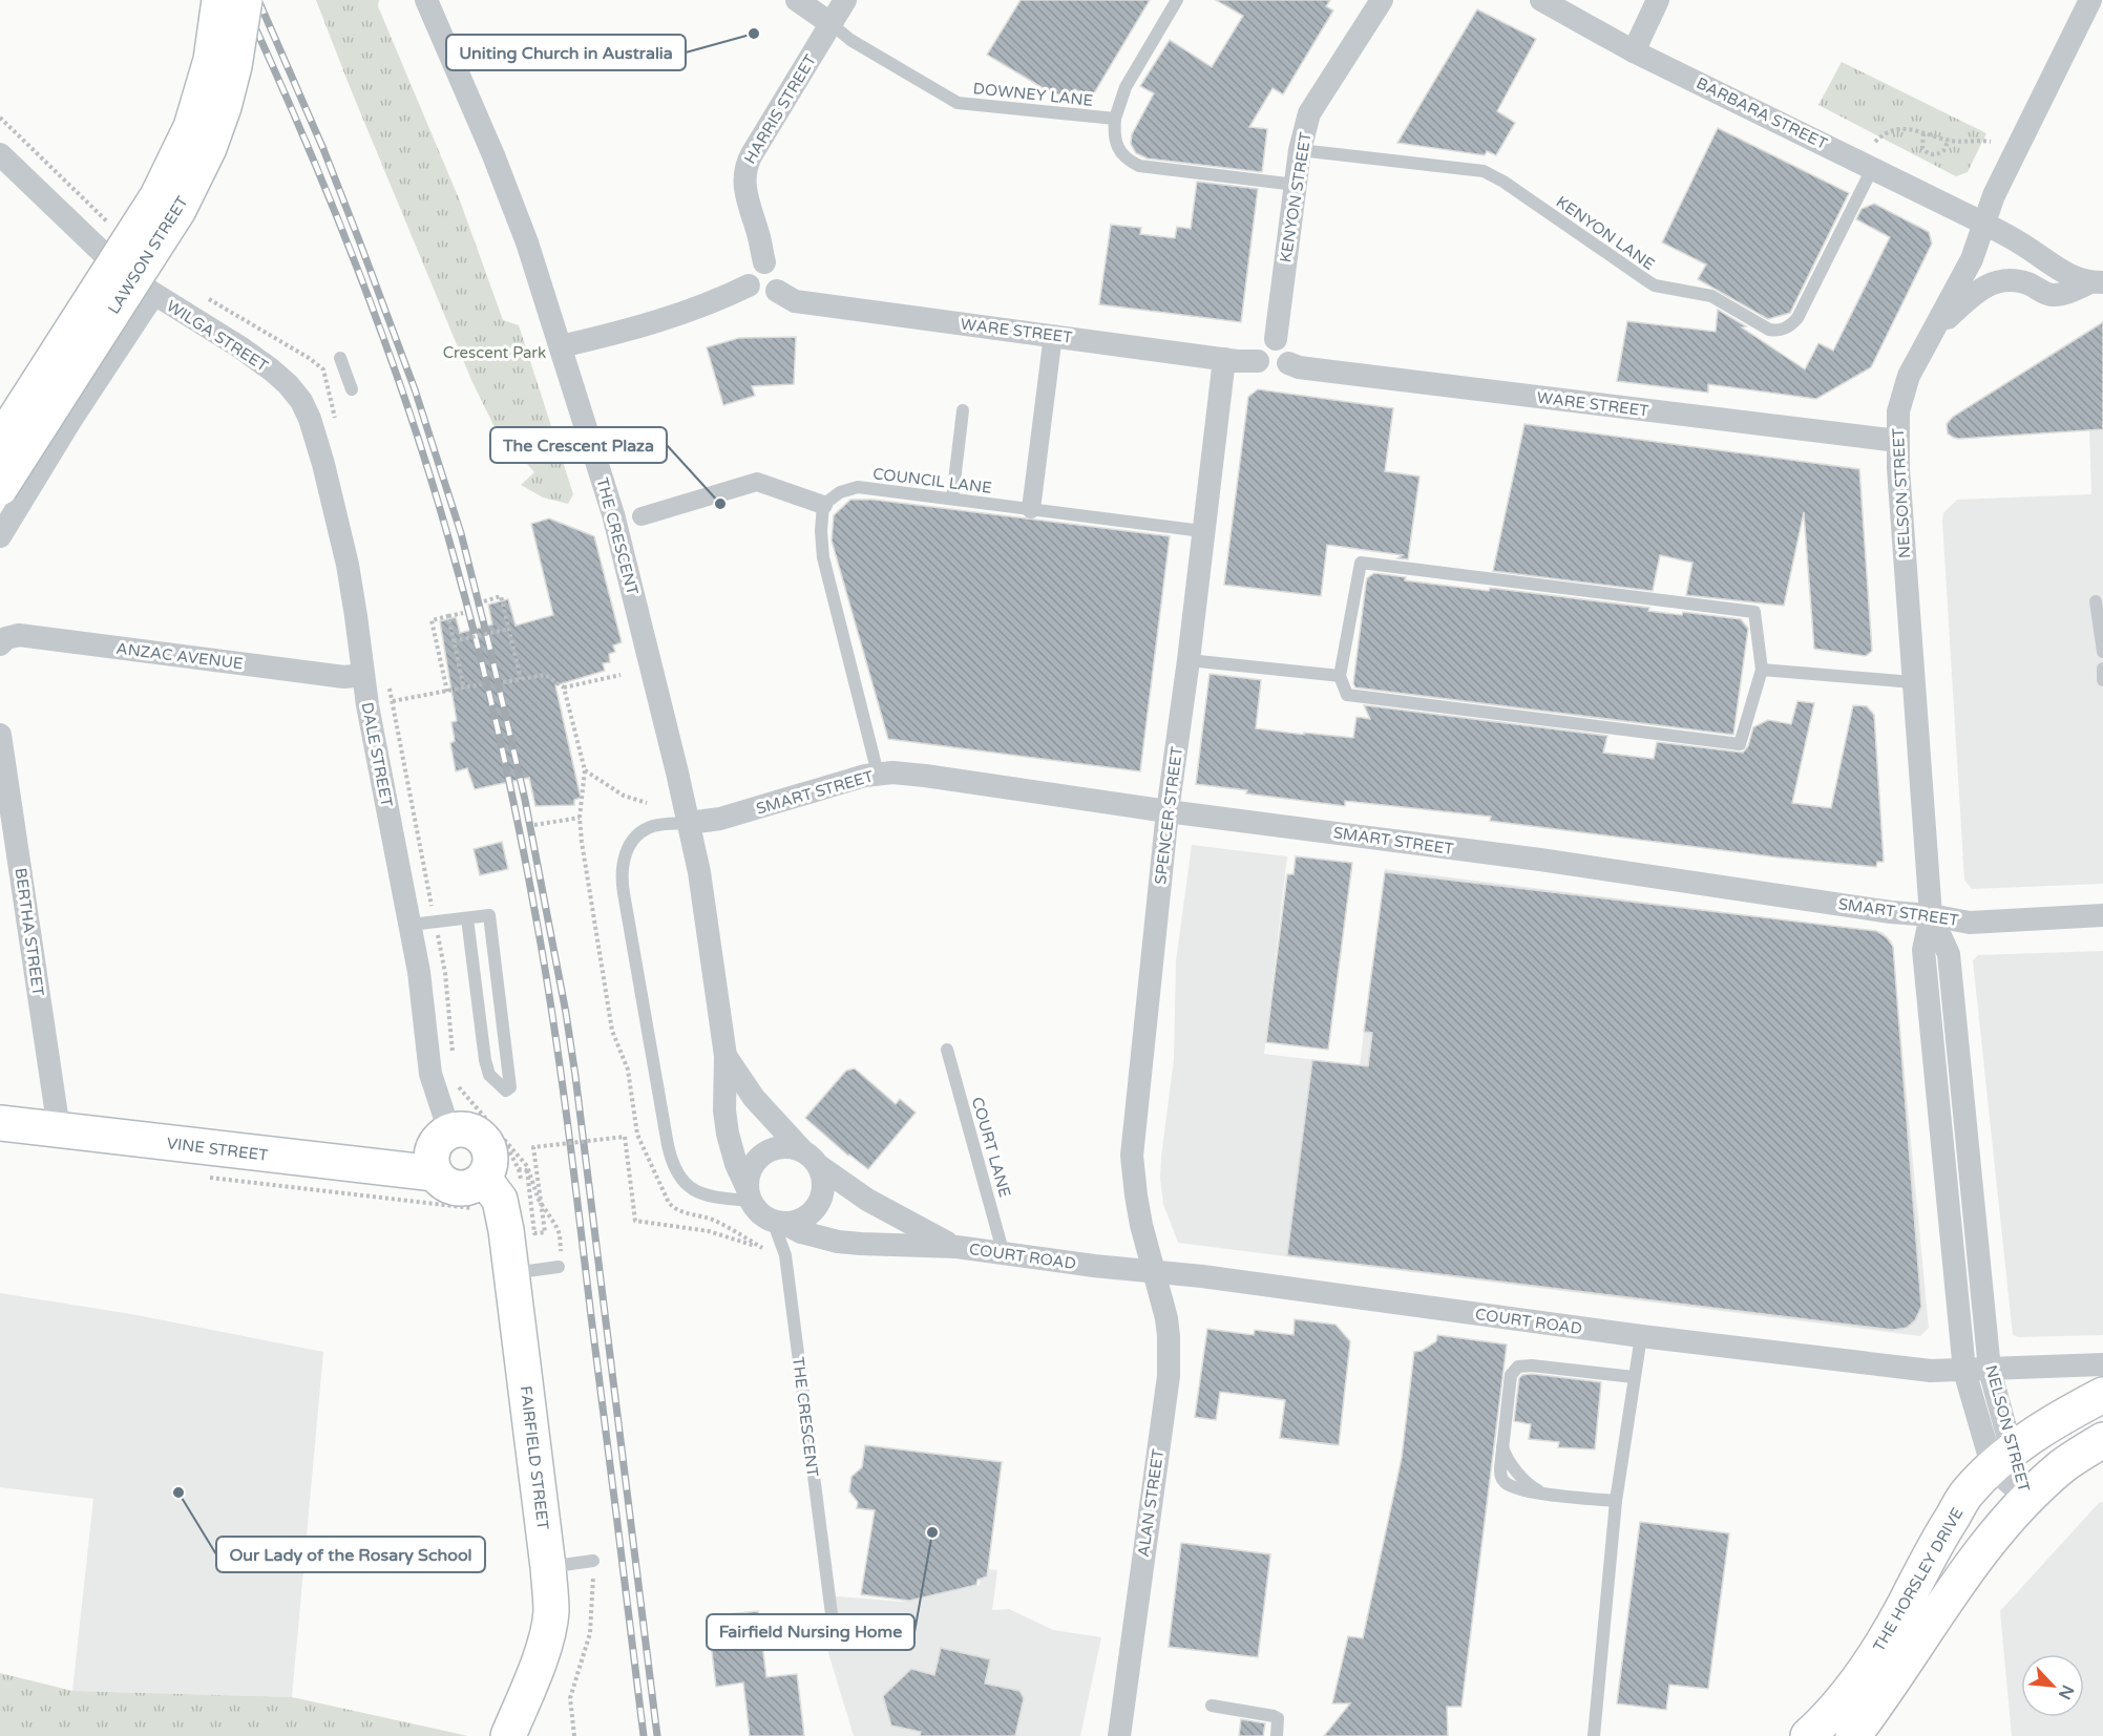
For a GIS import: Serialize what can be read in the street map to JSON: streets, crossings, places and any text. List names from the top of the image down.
{
  "streets": {
    "main road": [
      "LAWSON STREET",
      "VINE STREET",
      "FAIRFIELD STREET",
      "THE HORSLEY DRIVE"
    ],
    "street": [
      "HARRIS STREET",
      "BARBARA STREET",
      "KENYON STREET",
      "WARE STREET",
      "WILGA STREET",
      "NELSON STREET",
      "THE CRESCENT",
      "ANZAC AVENUE",
      "DALE STREET",
      "SMART STREET",
      "SPENCER STREET",
      "BERTHA STREET",
      "COURT ROAD",
      "ALAN STREET"
    ],
    "lane": [
      "DOWNEY LANE",
      "KENYON LANE",
      "COUNCIL LANE",
      "COURT LANE"
    ]
  },
  "crossings": [
    ["DOWNEY LANE", "HARRIS STREET"],
    ["HARRIS STREET", "WARE STREET"],
    ["BARBARA STREET", "KENYON LANE"],
    ["BARBARA STREET", "NELSON STREET"],
    ["KENYON STREET", "KENYON LANE"],
    ["KENYON STREET", "WARE STREET"],
    ["LAWSON STREET", "WILGA STREET"],
    ["WARE STREET", "NELSON STREET"],
    ["WARE STREET", "SPENCER STREET"],
    ["WILGA STREET", "DALE STREET"],
    ["COUNCIL LANE", "SPENCER STREET"],
    ["NELSON STREET", "SMART STREET"],
    ["NELSON STREET", "COURT ROAD"],
    ["NELSON STREET", "THE HORSLEY DRIVE"],
    ["THE CRESCENT", "SMART STREET"],
    ["THE CRESCENT", "COURT ROAD"],
    ["ANZAC AVENUE", "DALE STREET"],
    ["DALE STREET", "VINE STREET"],
    ["DALE STREET", "FAIRFIELD STREET"],
    ["SMART STREET", "SPENCER STREET"],
    ["SPENCER STREET", "COURT ROAD"],
    ["SPENCER STREET", "ALAN STREET"],
    ["BERTHA STREET", "VINE STREET"],
    ["COURT LANE", "COURT ROAD"],
    ["VINE STREET", "FAIRFIELD STREET"],
    ["COURT ROAD", "ALAN STREET"]
  ],
  "parks": ["Crescent Park"],
  "places": [
    "Uniting Church in Australia",
    "The Crescent Plaza",
    "Our Lady of the Rosary School",
    "Fairfield Nursing Home"
  ],
  "north": "bottom right"
}
